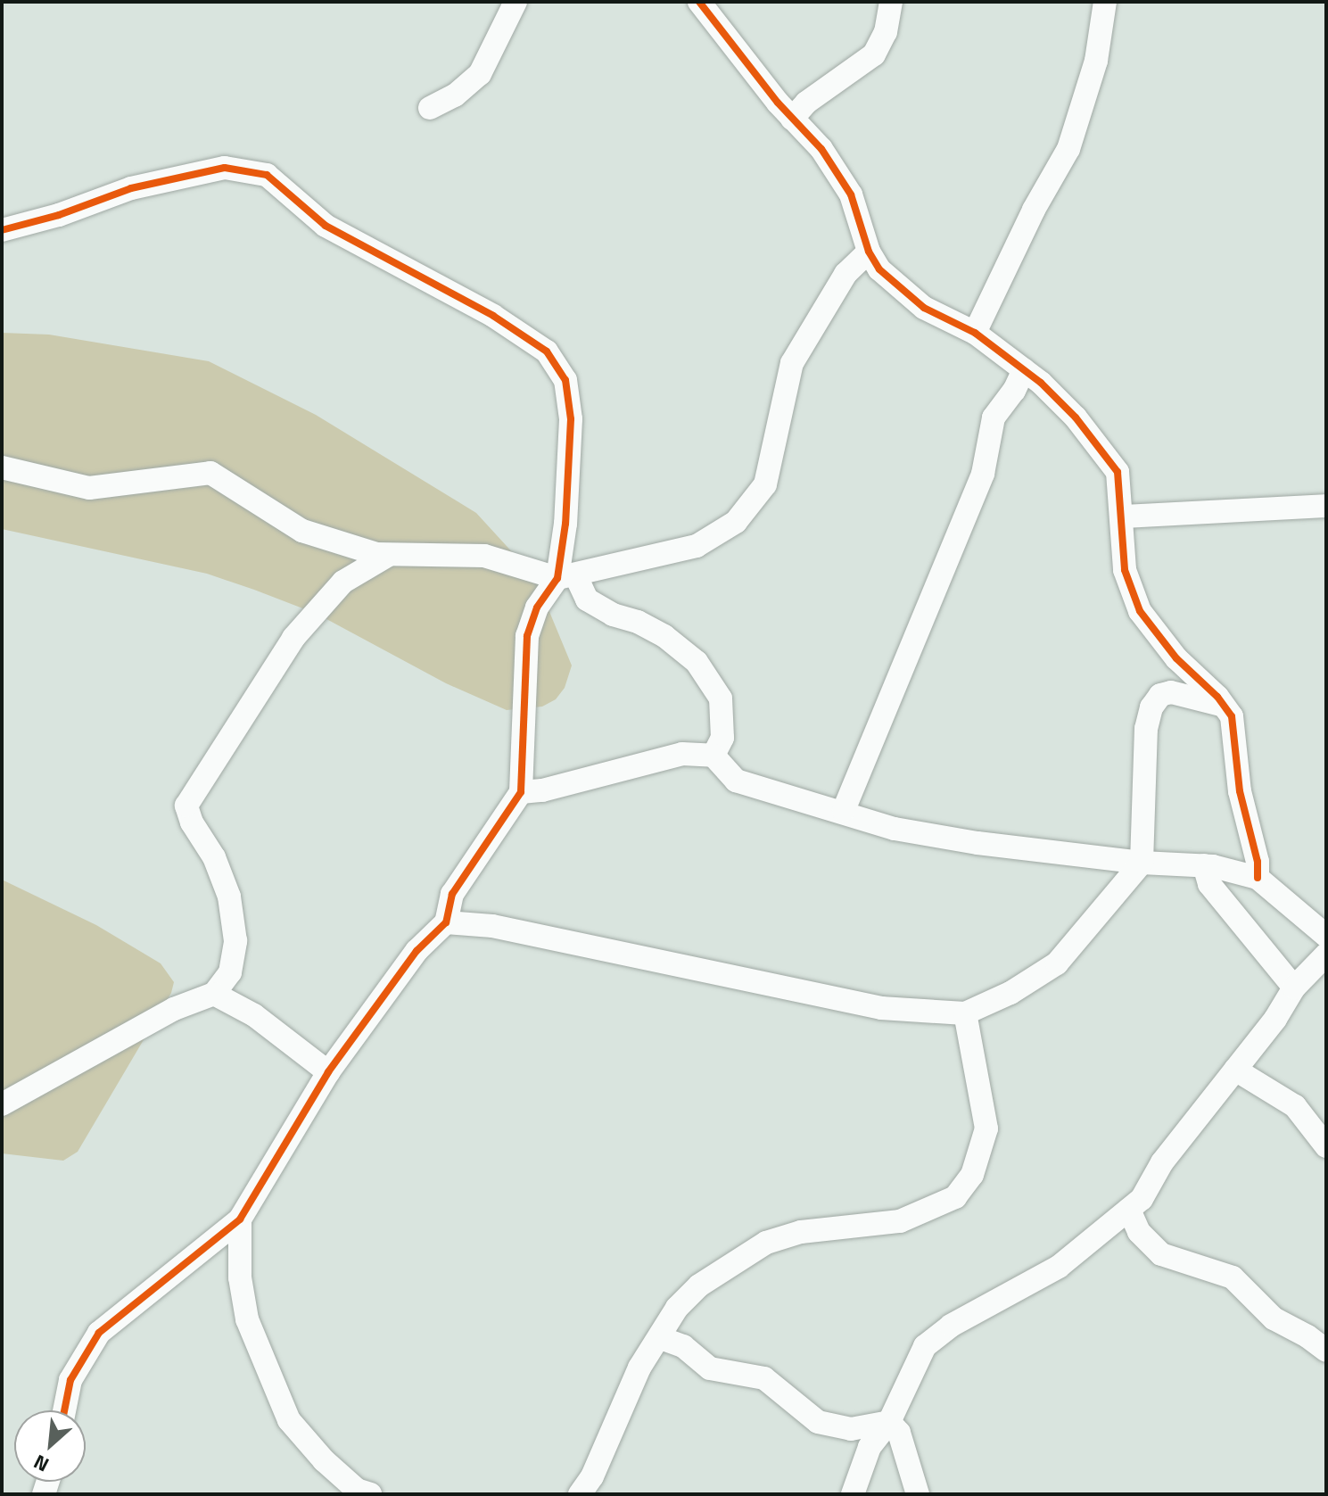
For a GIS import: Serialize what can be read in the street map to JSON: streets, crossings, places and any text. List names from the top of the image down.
{
  "north": "bottom left"
}
